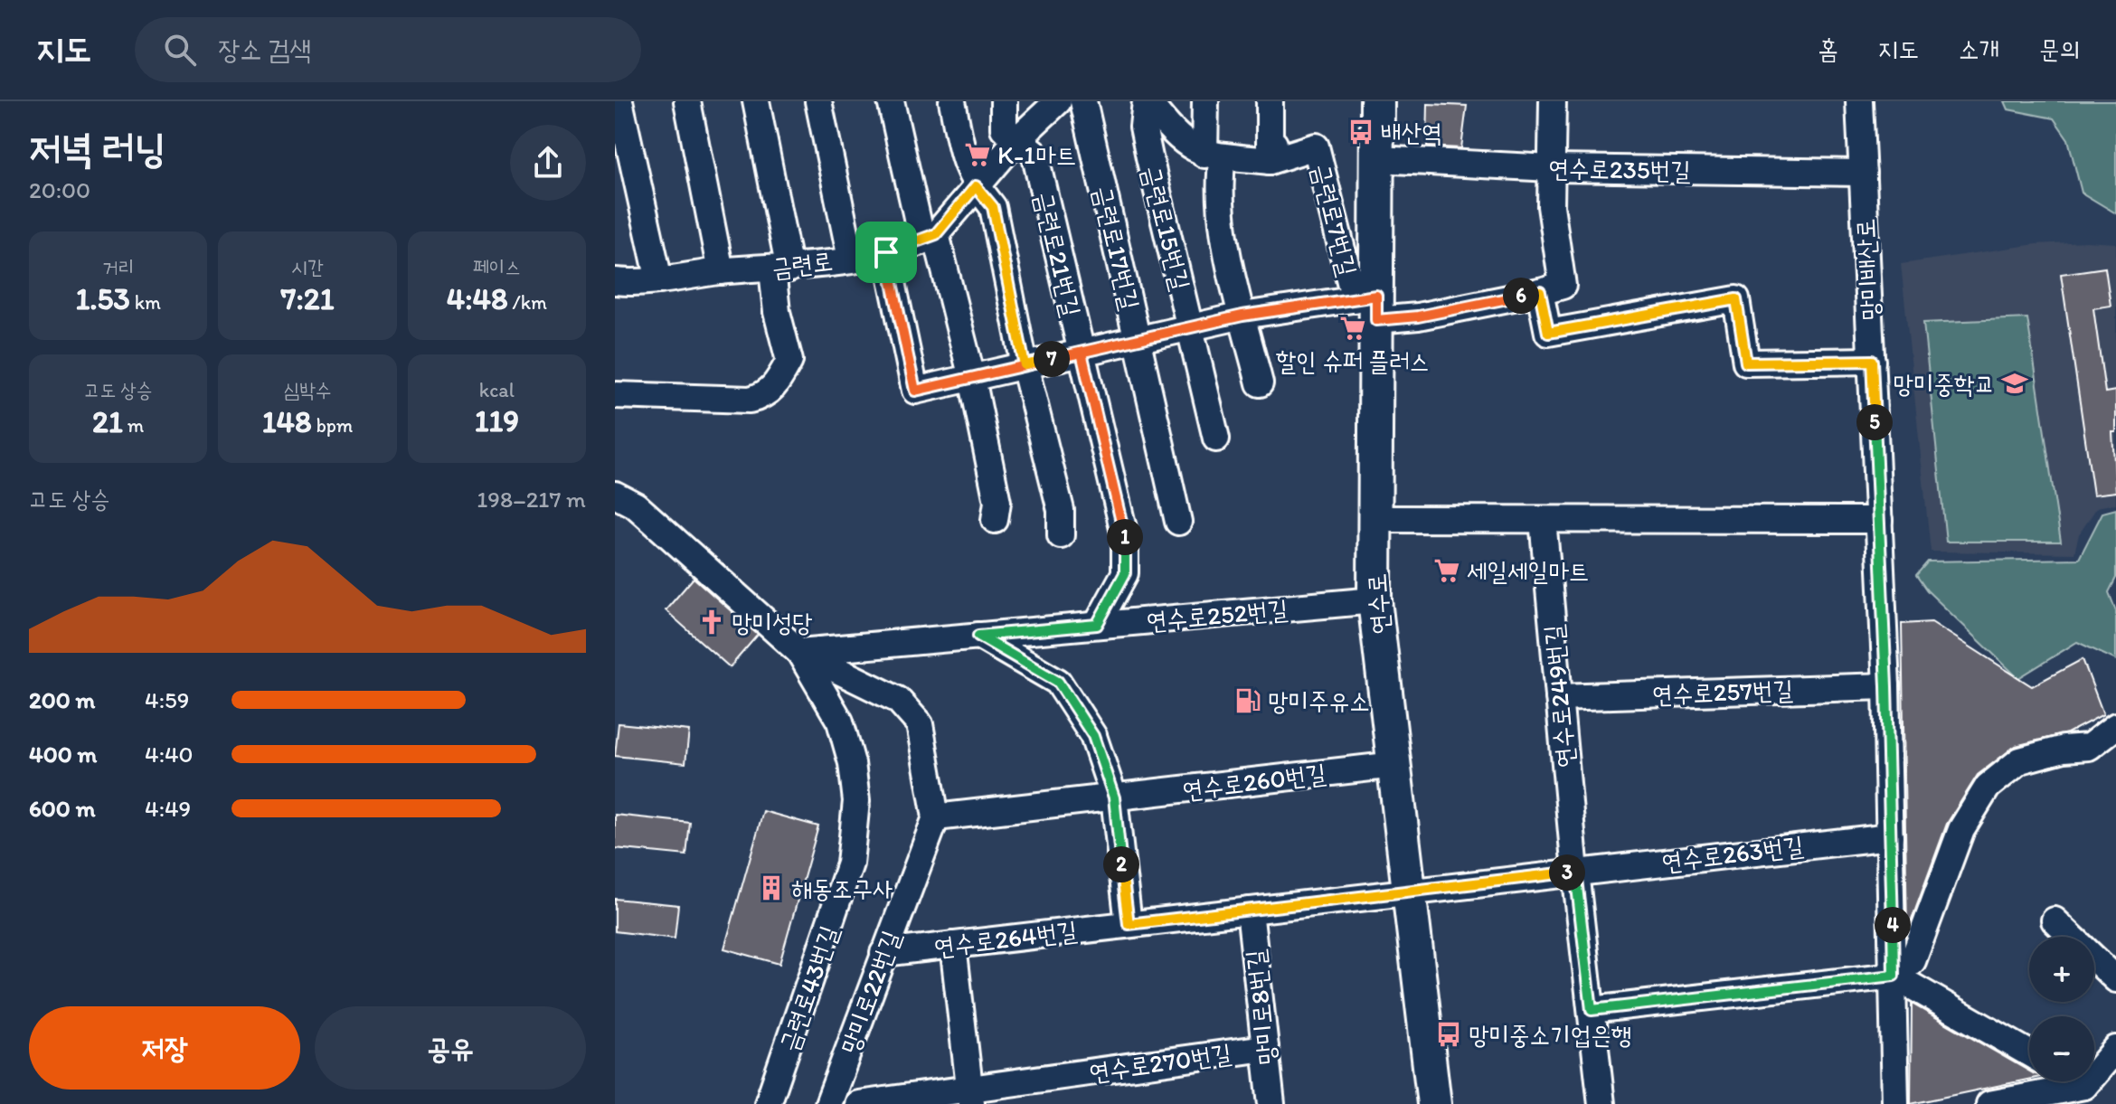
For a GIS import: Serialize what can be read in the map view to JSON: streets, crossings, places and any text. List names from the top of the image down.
{
  "streets": {
    "main road": ["연수로"],
    "street": [
      "연수로235번길",
      "금련로7번길",
      "금련로15번길",
      "금련로17번길",
      "금련로21번길",
      "금련로",
      "망미배산로",
      "연수로252번길",
      "연수로257번길",
      "연수로249번길",
      "연수로260번길",
      "연수로263번길",
      "연수로264번길",
      "금련로43번길",
      "망미로22번길",
      "망미로8번길",
      "연수로270번길"
    ]
  },
  "crossings": [
    ["연수로235번길", "망미배산로"],
    ["연수로235번길", "연수로"],
    ["금련로7번길", "연수로"],
    ["금련로21번길", "연수로252번길"],
    ["망미배산로", "연수로257번길"],
    ["망미배산로", "연수로263번길"],
    ["연수로", "연수로252번길"],
    ["연수로", "연수로260번길"],
    ["연수로", "연수로263번길"],
    ["연수로", "연수로264번길"],
    ["연수로252번길", "금련로43번길"],
    ["연수로257번길", "연수로249번길"],
    ["연수로249번길", "연수로263번길"],
    ["연수로260번길", "망미로22번길"],
    ["연수로263번길", "연수로264번길"],
    ["연수로264번길", "망미로22번길"],
    ["연수로264번길", "망미로8번길"],
    ["망미로8번길", "연수로270번길"]
  ],
  "places": {
    "bus stop": ["배산역", "망미중소기업은행"],
    "supermarket": ["K-1마트", "할인 슈퍼 플러스", "세일세일마트"],
    "school or university": ["망미중학교"],
    "church": ["망미성당"],
    "fuel station": ["망미주유소"],
    "building": ["해동조구사"]
  },
  "page": {
    "header": "지도",
    "search": "장소 검색",
    "nav": [
      "홈",
      "지도",
      "소개",
      "문의"
    ],
    "heading": ["저녁 러닝", "20:00"],
    "stats": [
      ["거리", "1.53 km"],
      ["시간", "7:21"],
      ["페이스", "4:48 /km"],
      ["고도 상승", "21 m"],
      ["심박수", "148 bpm"],
      ["kcal", "119"]
    ],
    "pins": [
      "6",
      "7",
      "5",
      "1",
      "2",
      "3",
      "4"
    ],
    "chart": ["고도 상승", "198–217 m"],
    "list": [
      {
        "name": "200 m",
        "note": "4:59"
      },
      {
        "name": "400 m",
        "note": "4:40"
      },
      {
        "name": "600 m",
        "note": "4:49"
      }
    ],
    "map_buttons": ["+", "−"],
    "buttons": ["저장", "공유"]
  }
}
